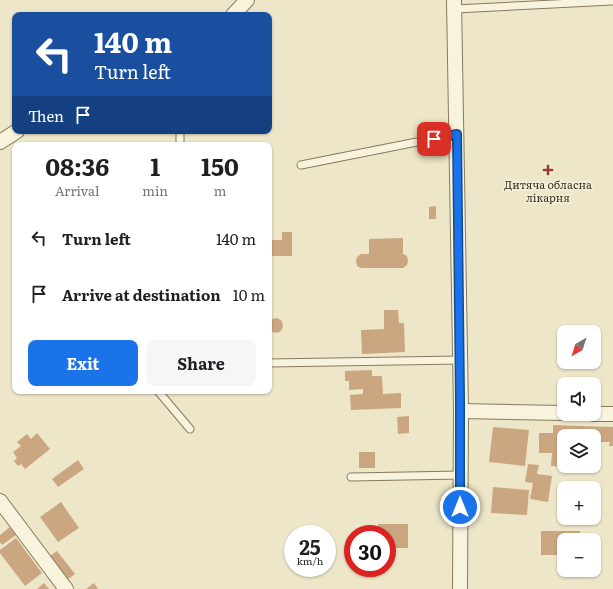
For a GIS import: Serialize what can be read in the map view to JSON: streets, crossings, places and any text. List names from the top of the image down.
{
  "places": {
    "health": ["Дитяча обласна лікарня"]
  },
  "north": "bottom left",
  "page": {
    "turn": ["140 m", "Turn left"],
    "then": "Then",
    "eta": [
      "08:36",
      "Arrival",
      "1",
      "min",
      "150",
      "m"
    ],
    "list": [
      {
        "name": "Turn left",
        "value": "140 m"
      },
      {
        "name": "Arrive at destination",
        "value": "10 m"
      }
    ],
    "map_buttons": ["+", "−"],
    "buttons": ["Exit", "Share"],
    "speed": "25 km/h",
    "limit": "30"
  }
}
